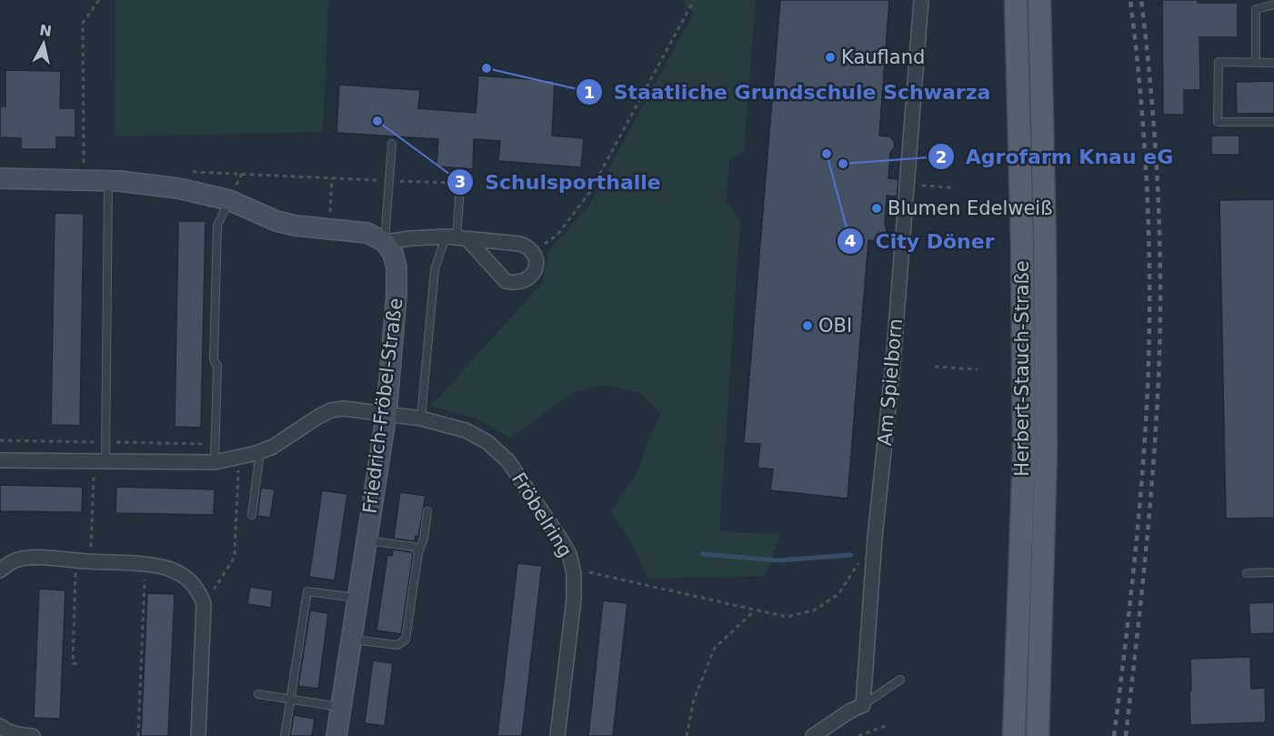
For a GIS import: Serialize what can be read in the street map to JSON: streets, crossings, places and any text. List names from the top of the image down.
{
  "streets": {
    "main road": ["Herbert-Stauch-Straße"],
    "street": ["Am Spielborn", "Friedrich-Fröbel-Straße", "Fröbelring"]
  },
  "crossings": [
    ["Friedrich-Fröbel-Straße", "Fröbelring"]
  ],
  "places": [
    "Kaufland",
    "Staatliche Grundschule Schwarza",
    "Schulsporthalle",
    "City Döner",
    "Agrofarm Knau eG",
    "Blumen Edelweiß",
    "OBI"
  ],
  "north": "top"
}
